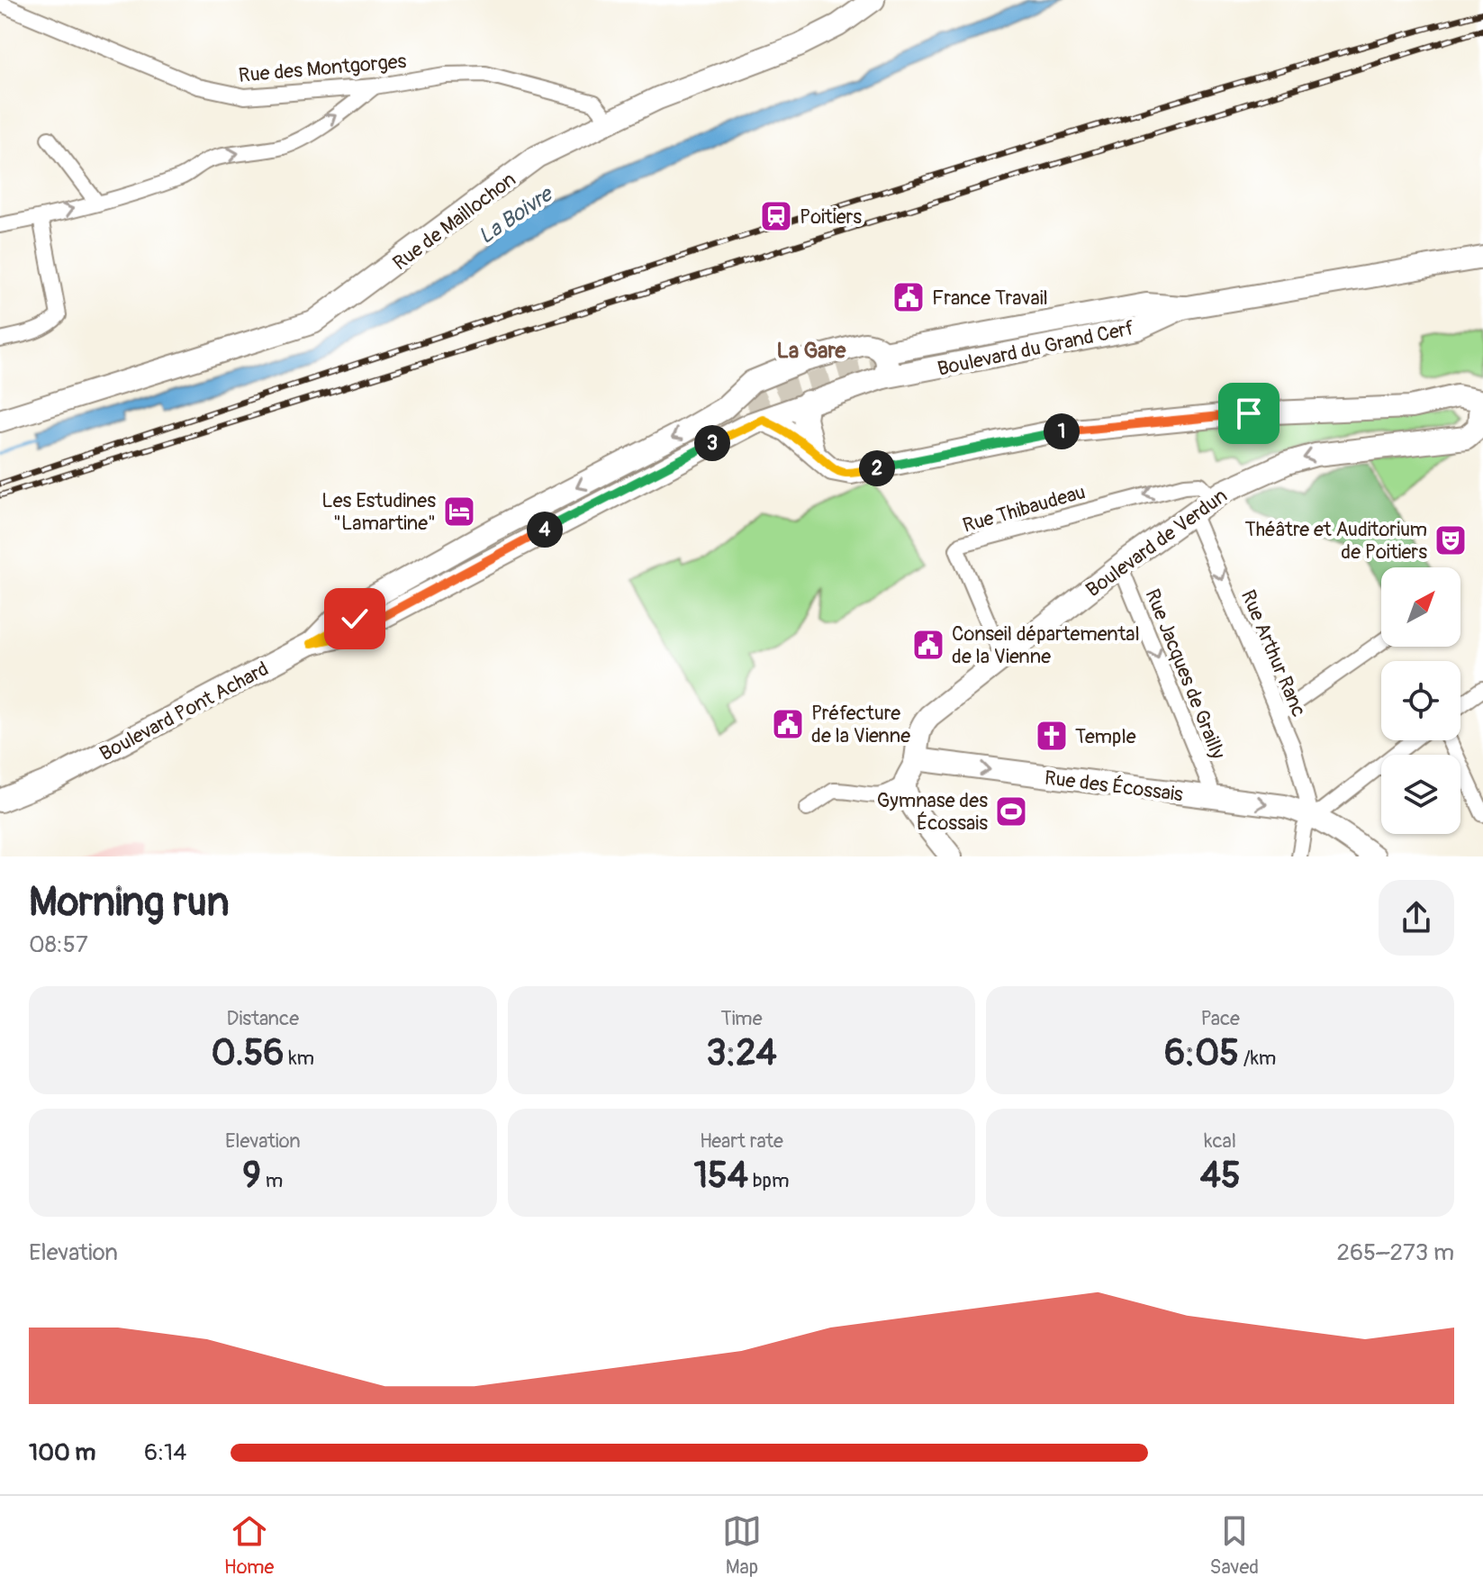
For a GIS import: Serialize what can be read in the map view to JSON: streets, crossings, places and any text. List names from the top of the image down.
{
  "streets": {
    "street": [
      "Rue des Montgorges",
      "Rue de Maillochon",
      "Boulevard du Grand Cerf",
      "Rue Thibaudeau",
      "Boulevard de Verdun",
      "Rue Arthur Ranc",
      "Rue Jacques de Grailly",
      "Boulevard Pont Achard",
      "Rue des Écossais"
    ]
  },
  "crossings": [
    ["Rue des Montgorges", "Rue de Maillochon"],
    ["Boulevard du Grand Cerf", "Boulevard Pont Achard"],
    ["Rue Thibaudeau", "Boulevard de Verdun"],
    ["Boulevard de Verdun", "Rue Arthur Ranc"],
    ["Boulevard de Verdun", "Rue Jacques de Grailly"],
    ["Boulevard de Verdun", "Rue des Écossais"],
    ["Rue Arthur Ranc", "Rue des Écossais"],
    ["Rue Jacques de Grailly", "Rue des Écossais"]
  ],
  "one_way": ["Rue Arthur Ranc", "Rue Jacques de Grailly", "Rue des Écossais"],
  "districts": ["La Gare"],
  "water": ["La Boivre"],
  "places": {
    "station": ["Poitiers"],
    "public building": ["France Travail", "Conseil départemental de la Vienne", "Préfecture de la Vienne"],
    "hotel": ["Les Estudines \"Lamartine\""],
    "theatre": ["Théâtre et Auditorium de Poitiers"],
    "church": ["Temple"],
    "sports": ["Gymnase des Écossais"]
  },
  "north": "top right",
  "page": {
    "pins": [
      "1",
      "3",
      "2",
      "4"
    ],
    "heading": ["Morning run", "08:57"],
    "stats": [
      ["Distance", "0.56 km"],
      ["Time", "3:24"],
      ["Pace", "6:05 /km"],
      ["Elevation", "9 m"],
      ["Heart rate", "154 bpm"],
      ["kcal", "45"]
    ],
    "chart": ["Elevation", "265–273 m"],
    "list": [
      {
        "name": "100 m",
        "note": "6:14"
      }
    ],
    "tabs": ["Home", "Map", "Saved"]
  }
}
